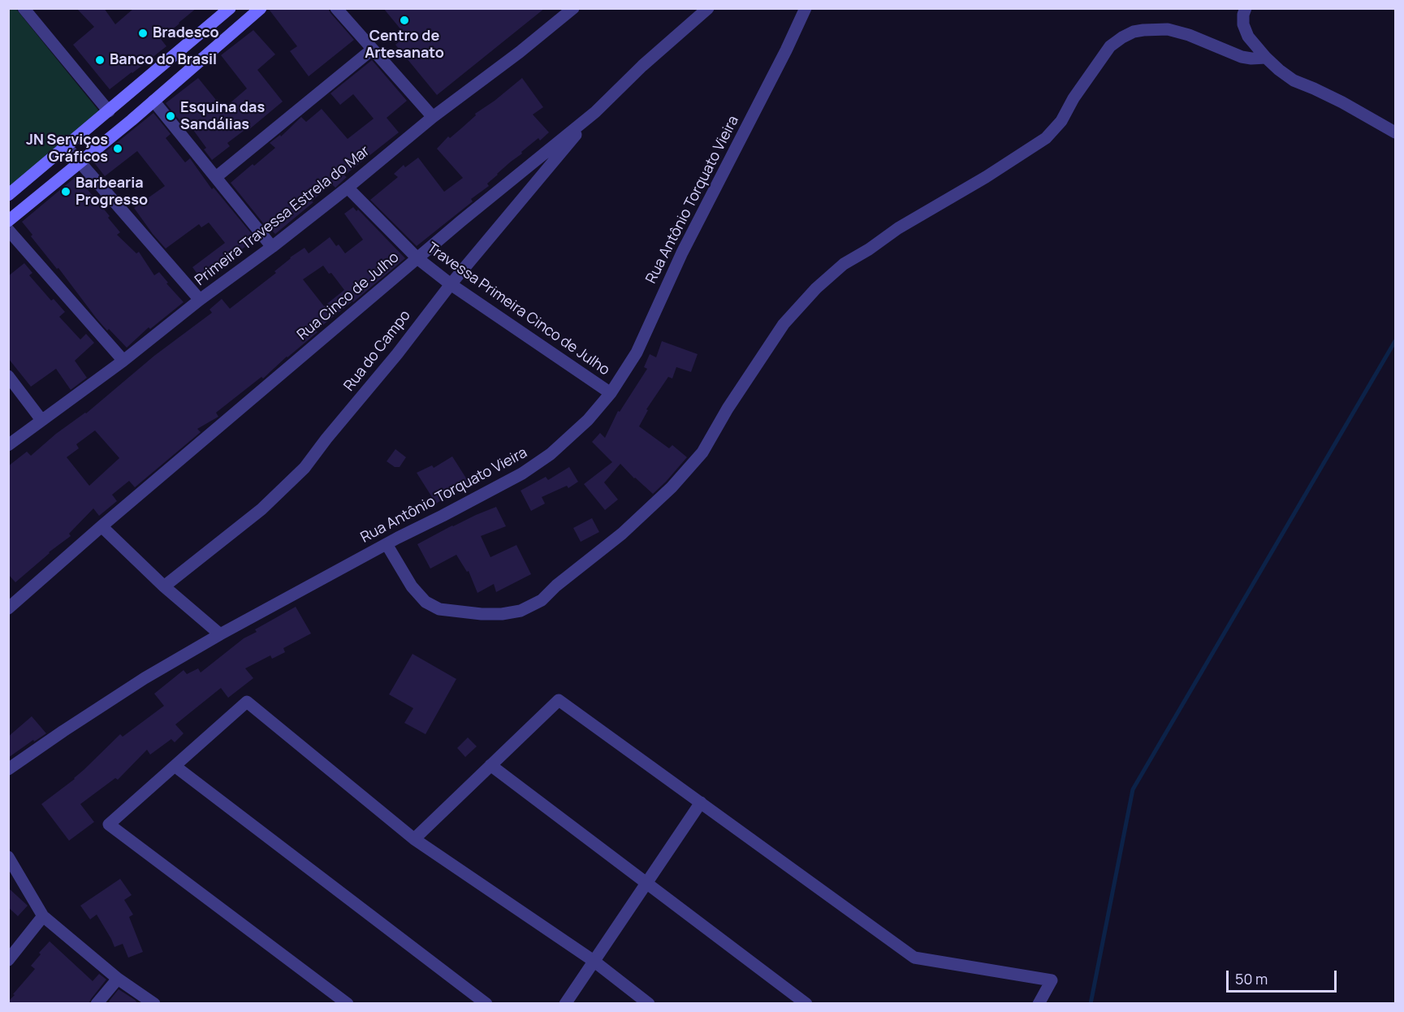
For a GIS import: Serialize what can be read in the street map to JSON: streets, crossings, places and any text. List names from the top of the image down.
{
  "streets": {
    "street": [
      "Rua Antônio Torquato Vieira",
      "Primeira Travessa Estrela do Mar",
      "Rua Cinco de Julho",
      "Travessa Primeira Cinco de Julho",
      "Rua do Campo"
    ]
  },
  "crossings": [
    ["Rua Antônio Torquato Vieira", "Travessa Primeira Cinco de Julho"],
    ["Primeira Travessa Estrela do Mar", "Travessa Primeira Cinco de Julho"],
    ["Rua Cinco de Julho", "Travessa Primeira Cinco de Julho"],
    ["Rua Cinco de Julho", "Rua do Campo"],
    ["Travessa Primeira Cinco de Julho", "Rua do Campo"]
  ],
  "places": [
    "Centro de Artesanato",
    "Bradesco",
    "Banco do Brasil",
    "Esquina das Sandálias",
    "JN Serviços Gráficos",
    "Barbearia Progresso"
  ],
  "scale_bar": "50 m"
}
